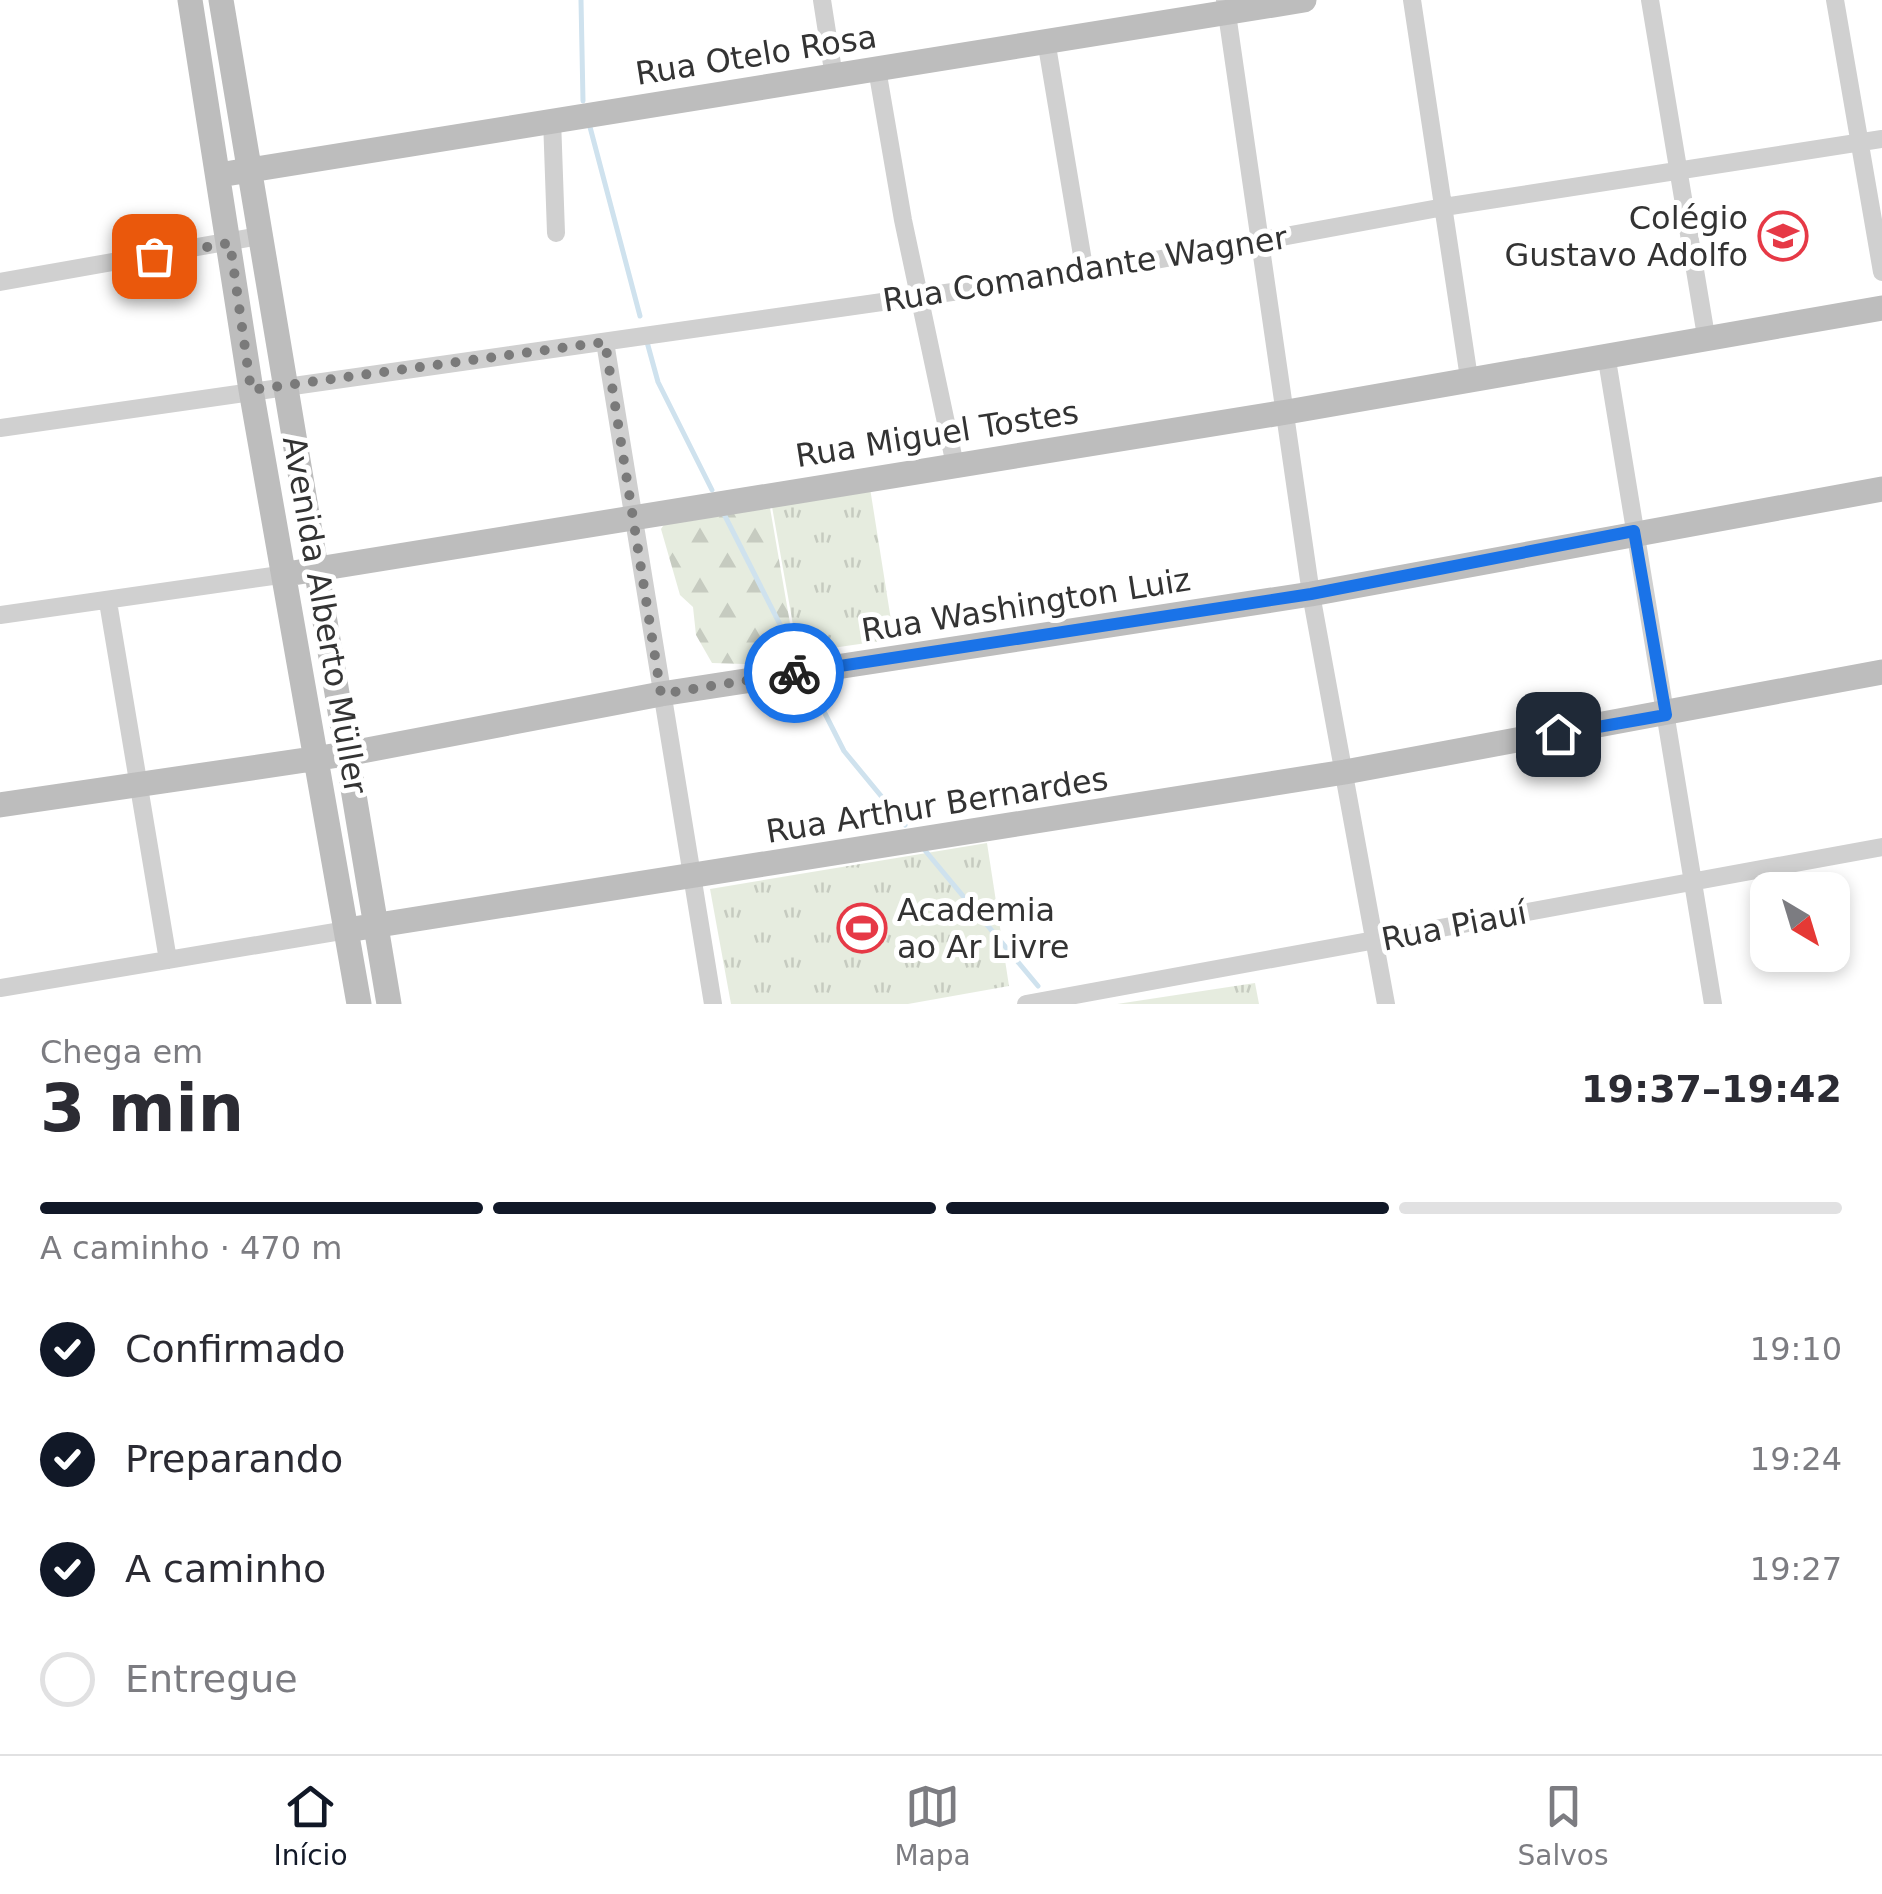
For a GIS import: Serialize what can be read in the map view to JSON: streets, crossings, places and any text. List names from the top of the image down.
{
  "streets": {
    "street": [
      "Rua Otelo Rosa",
      "Rua Comandante Wagner",
      "Rua Miguel Tostes",
      "Rua Washington Luiz",
      "Avenida Alberto Müller",
      "Rua Arthur Bernardes",
      "Rua Piauí"
    ]
  },
  "crossings": [
    ["Rua Otelo Rosa", "Avenida Alberto Müller"],
    ["Rua Comandante Wagner", "Avenida Alberto Müller"],
    ["Rua Miguel Tostes", "Avenida Alberto Müller"],
    ["Rua Washington Luiz", "Avenida Alberto Müller"],
    ["Avenida Alberto Müller", "Rua Arthur Bernardes"]
  ],
  "places": {
    "school or university": ["Colégio Gustavo Adolfo"],
    "sports": ["Academia ao Ar Livre"]
  },
  "north": "bottom right",
  "page": {
    "heading": ["3 min", "Chega em", "19:37–19:42"],
    "bar": "A caminho · 470 m",
    "list": [
      ["Confirmado", "19:10"],
      ["Preparando", "19:24"],
      ["A caminho", "19:27"],
      "Entregue"
    ],
    "tabs": ["Início", "Mapa", "Salvos"]
  }
}
